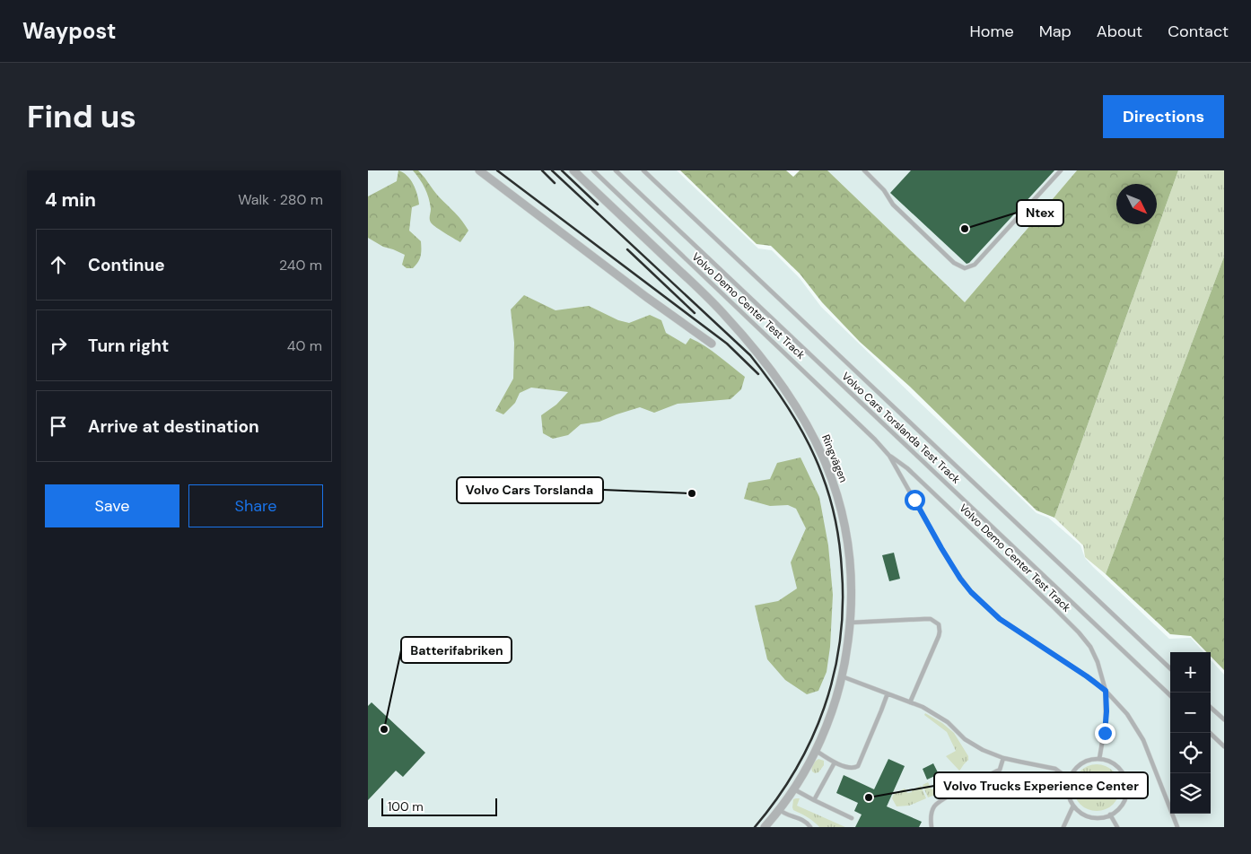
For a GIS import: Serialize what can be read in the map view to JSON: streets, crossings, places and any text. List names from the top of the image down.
{
  "streets": {
    "street": ["Ringvägen"],
    "lane": ["Volvo Demo Center Test Track", "Volvo Cars Torslanda Test Track"]
  },
  "places": [
    "Ntex",
    "Volvo Cars Torslanda",
    "Batterifabriken",
    "Volvo Trucks Experience Center"
  ],
  "scale_bar": "100 m",
  "north": "bottom right",
  "page": {
    "header": "Waypost",
    "nav": [
      "Home",
      "Map",
      "About",
      "Contact"
    ],
    "buttons": [
      "Directions",
      ["Save", "Share"]
    ],
    "title": "Find us",
    "heading": ["4 min", "Walk · 280 m"],
    "list": [
      ["Continue", "240 m"],
      ["Turn right", "40 m"],
      "Arrive at destination"
    ],
    "map_buttons": ["+", "−"],
    "scale": "100 m"
  }
}
